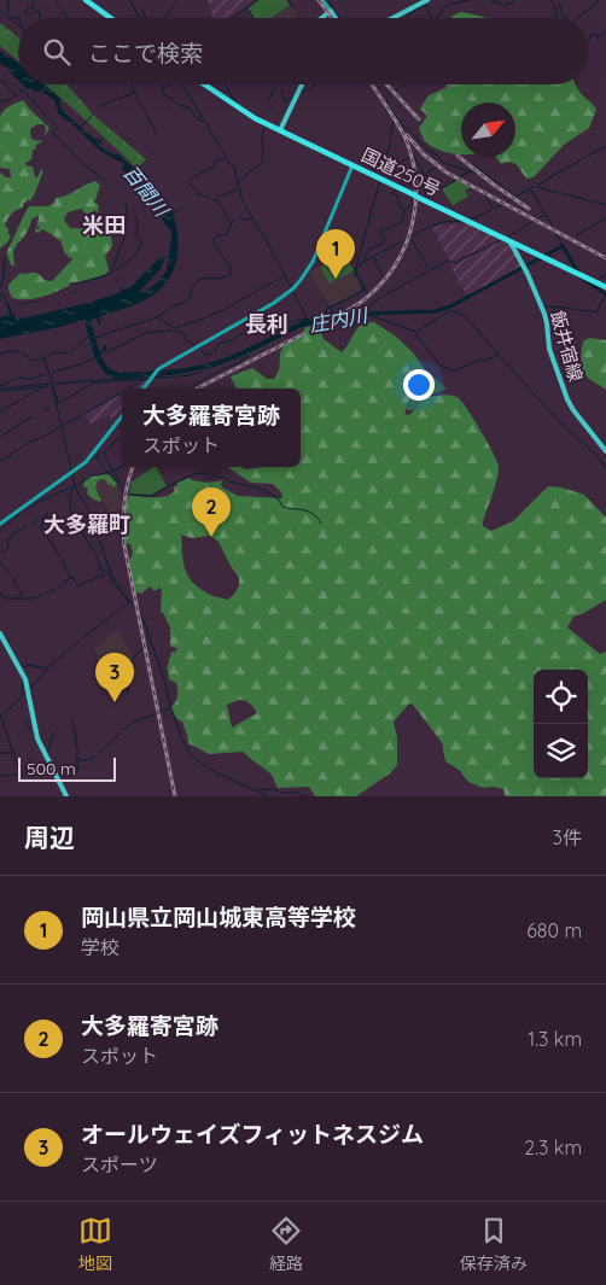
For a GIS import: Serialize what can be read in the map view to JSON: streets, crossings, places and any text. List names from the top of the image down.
{
  "streets": {
    "highway": ["国道250号"],
    "main road": ["飯井宿線"]
  },
  "crossings": [
    ["国道250号", "飯井宿線"]
  ],
  "districts": ["米田", "長利", "大多羅町"],
  "water": ["百間川", "庄内川"],
  "scale_bar": "500 m",
  "north": "top right",
  "page": {
    "search": "ここで検索",
    "pins": ["1", "2", "3"],
    "popup": ["大多羅寄宮跡", "スポット"],
    "scale": "500 m",
    "heading": ["周辺", "3件"],
    "list": [
      {
        "mark": "1",
        "name": "岡山県立岡山城東高等学校",
        "note": "学校",
        "value": "680 m"
      },
      {
        "mark": "2",
        "name": "大多羅寄宮跡",
        "note": "スポット",
        "value": "1.3 km"
      },
      {
        "mark": "3",
        "name": "オールウェイズフィットネスジム",
        "note": "スポーツ",
        "value": "2.3 km"
      }
    ],
    "nav": ["地図", "経路", "保存済み"]
  }
}
